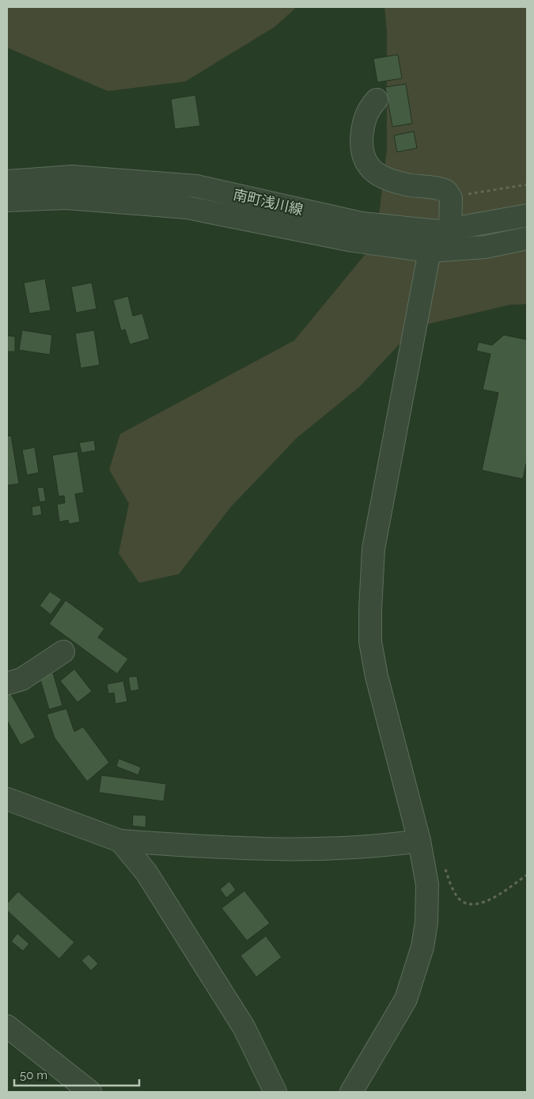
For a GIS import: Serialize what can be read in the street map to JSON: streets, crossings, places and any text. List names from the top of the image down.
{
  "streets": {
    "street": ["南町浅川線"]
  },
  "scale_bar": "50 m"
}
